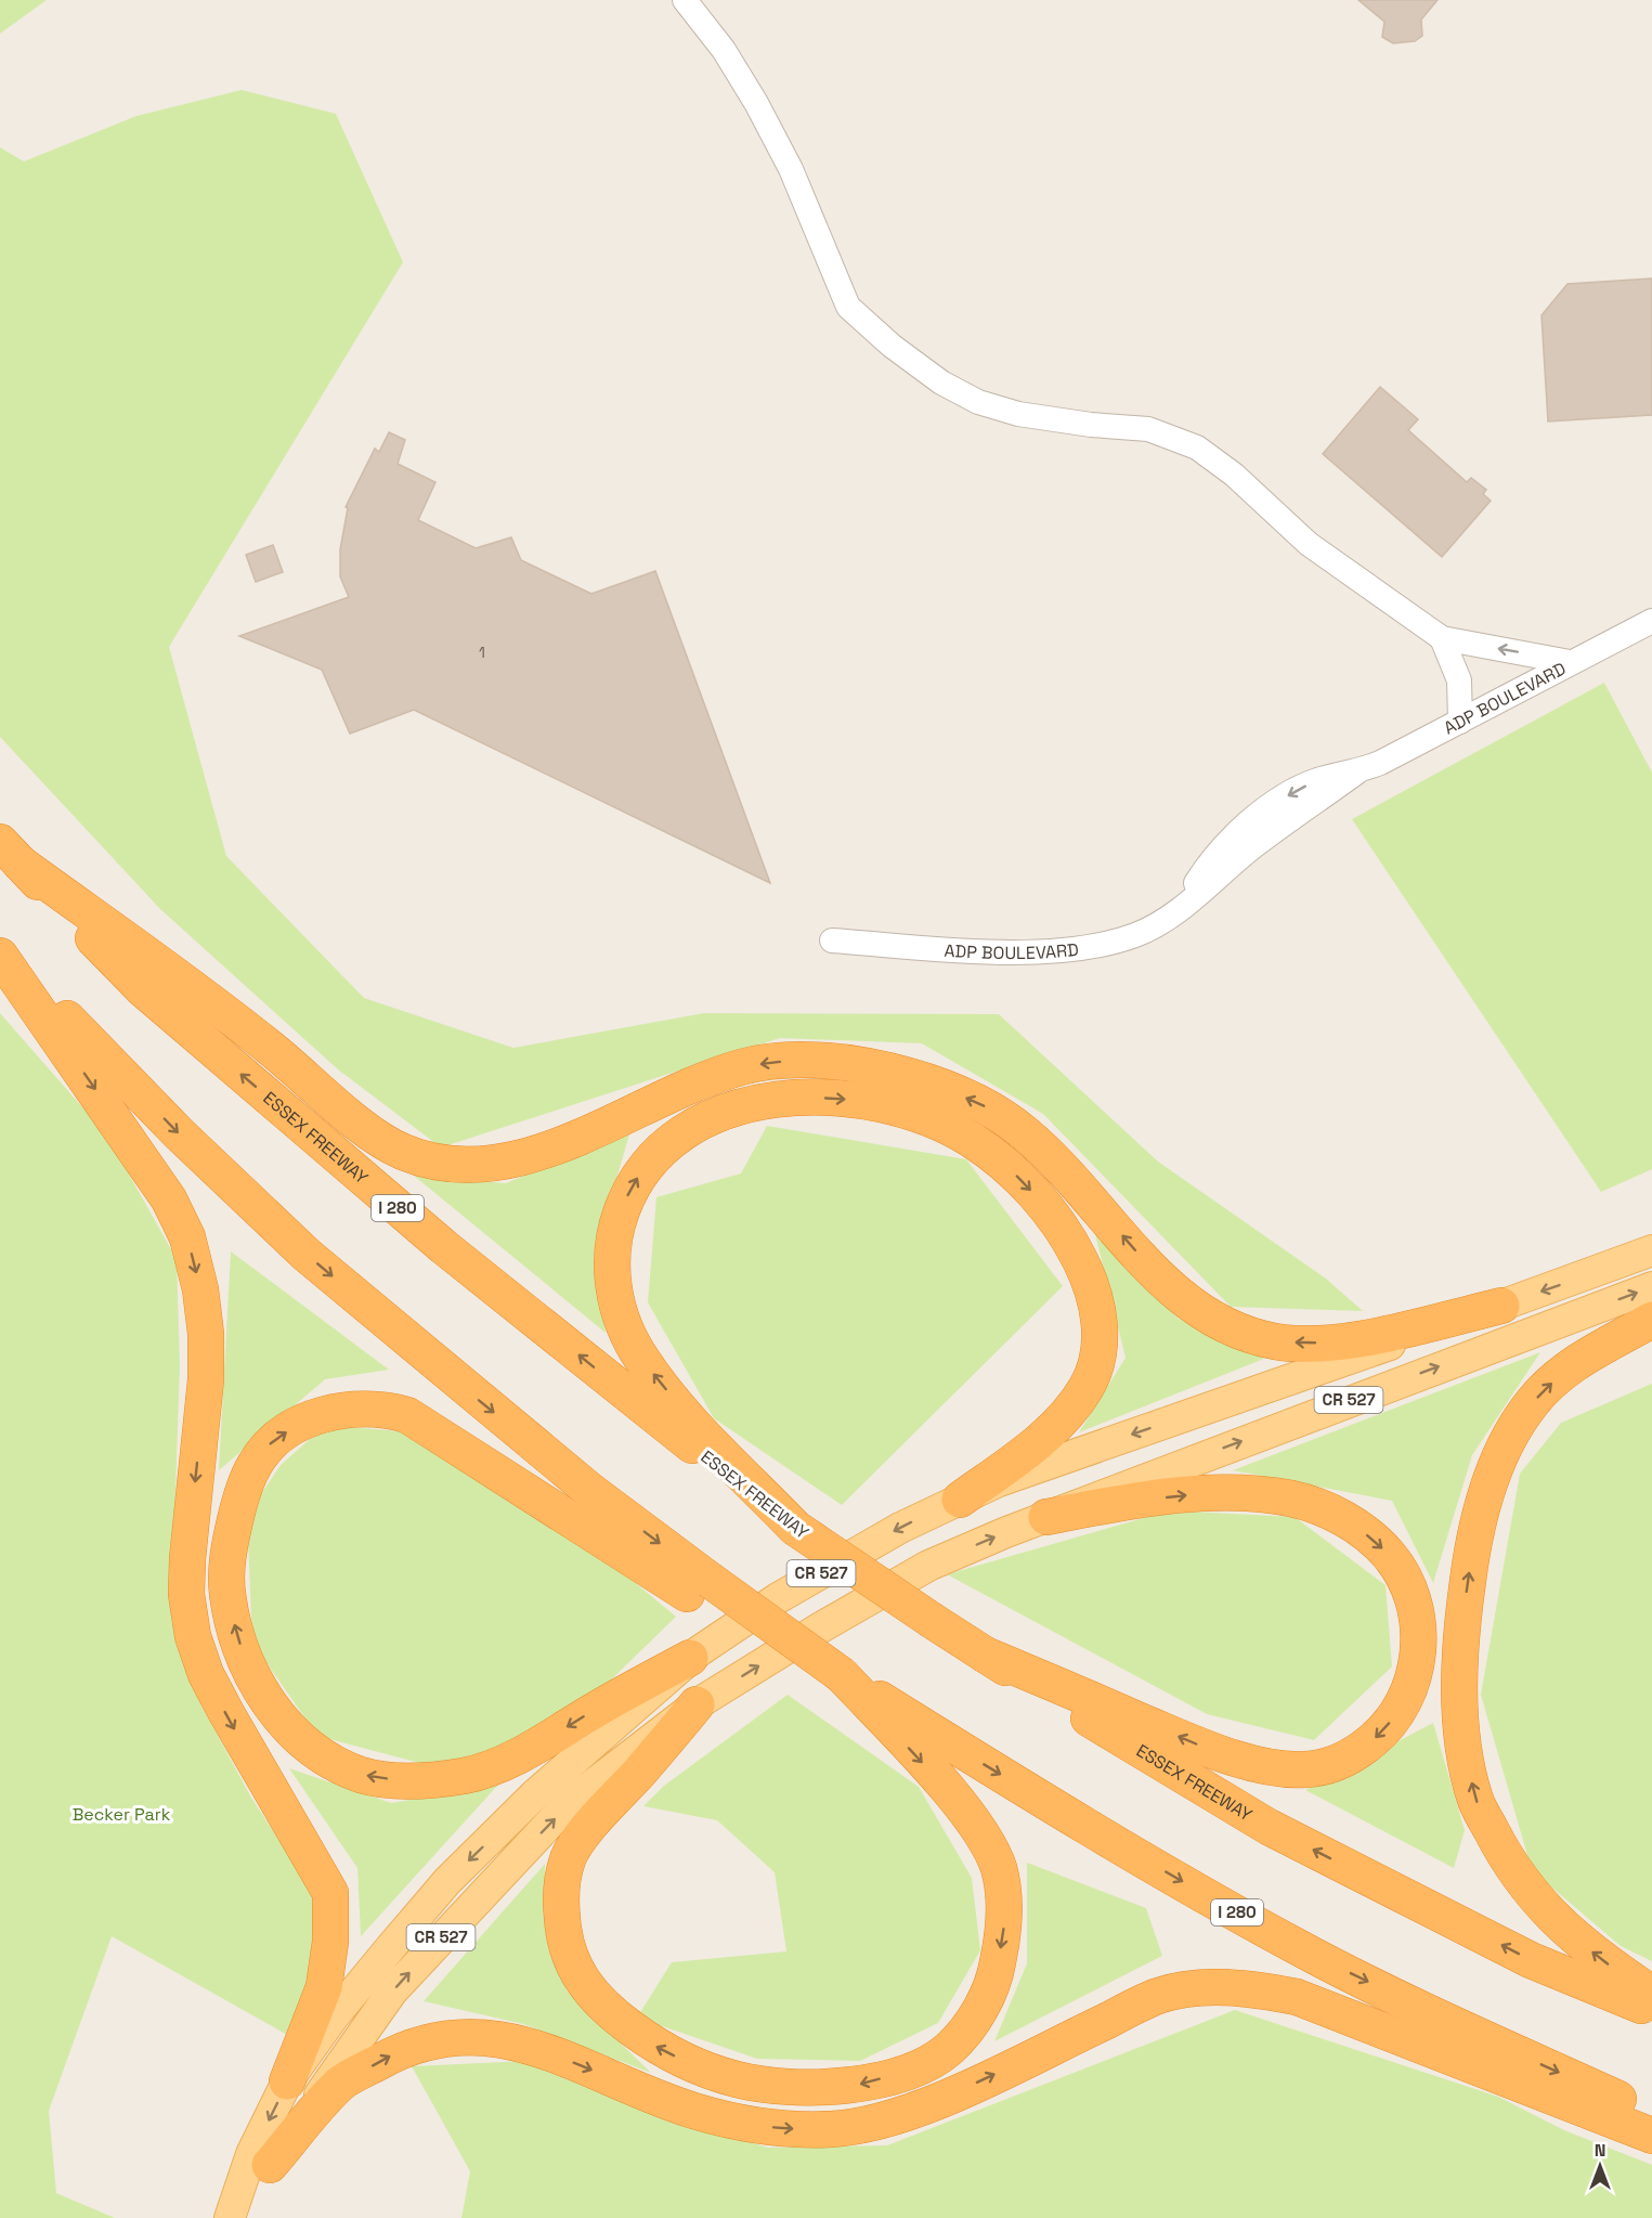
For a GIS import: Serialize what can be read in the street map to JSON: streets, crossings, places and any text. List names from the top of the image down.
{
  "streets": {
    "highway": ["ESSEX FREEWAY", "I 280"],
    "main road": ["CR 527"],
    "street": ["ADP BOULEVARD"]
  },
  "parks": ["Becker Park"],
  "house_numbers": ["1"],
  "north": "top"
}
